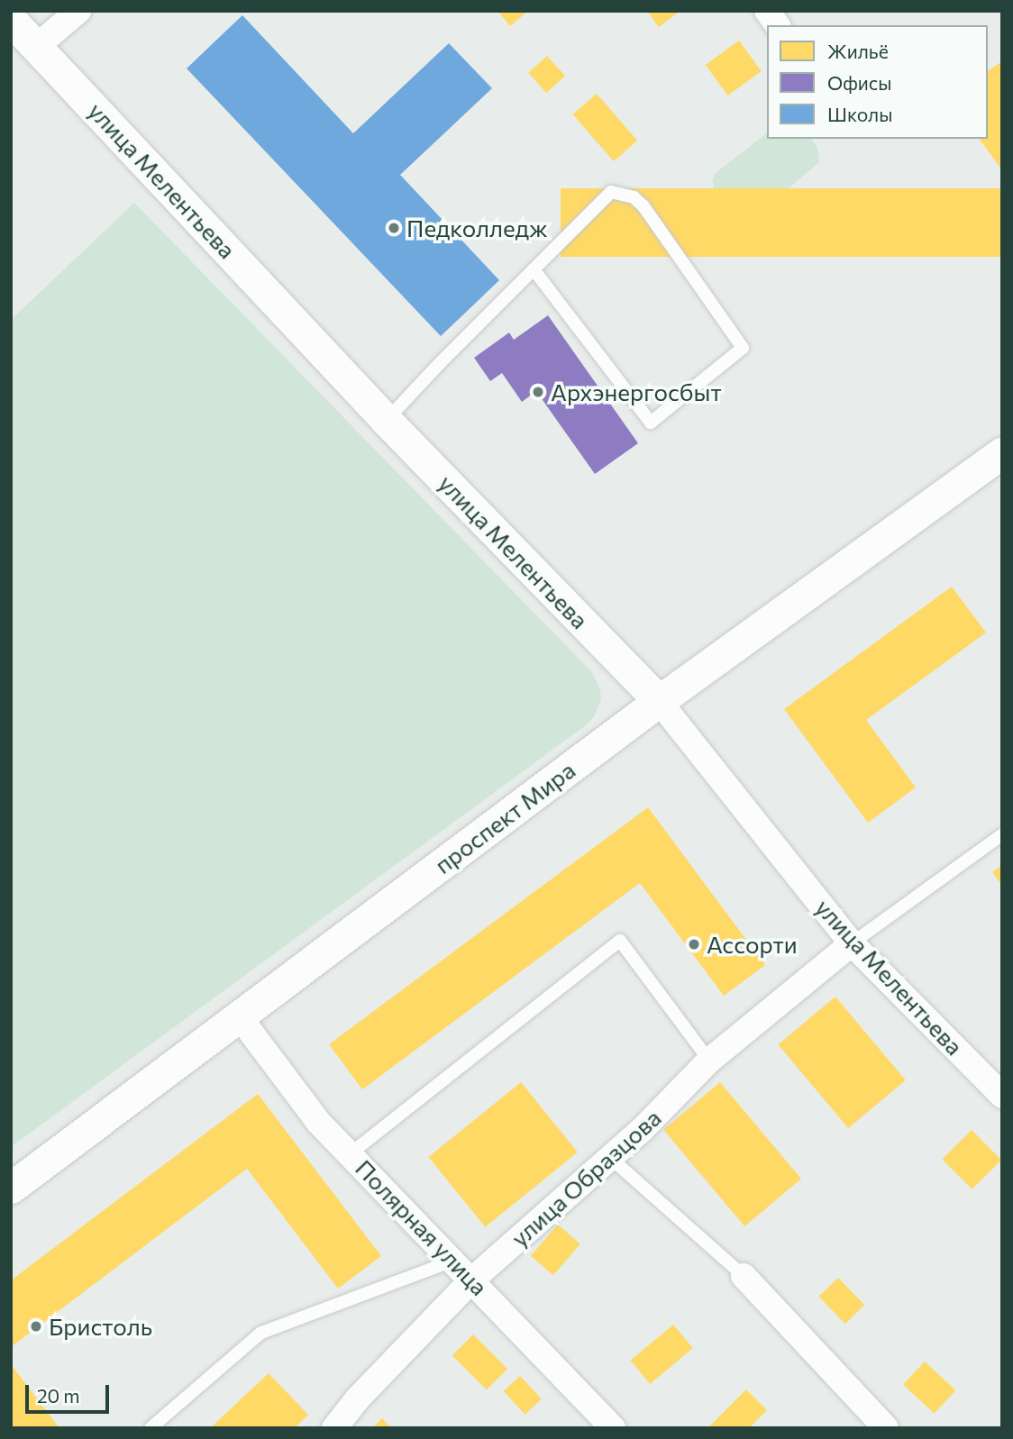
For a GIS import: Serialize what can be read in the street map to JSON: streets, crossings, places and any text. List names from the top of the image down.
{
  "streets": {
    "street": [
      "улица Мелентьева",
      "проспект Мира",
      "улица Образцова",
      "Полярная улица"
    ]
  },
  "crossings": [
    ["улица Мелентьева", "проспект Мира"],
    ["улица Мелентьева", "улица Образцова"],
    ["проспект Мира", "Полярная улица"],
    ["улица Образцова", "Полярная улица"]
  ],
  "places": [
    "Педколледж",
    "Архэнергосбыт",
    "Ассорти",
    "Бристоль"
  ],
  "legend": ["Жильё", "Офисы", "Школы"],
  "scale_bar": "20 m"
}
